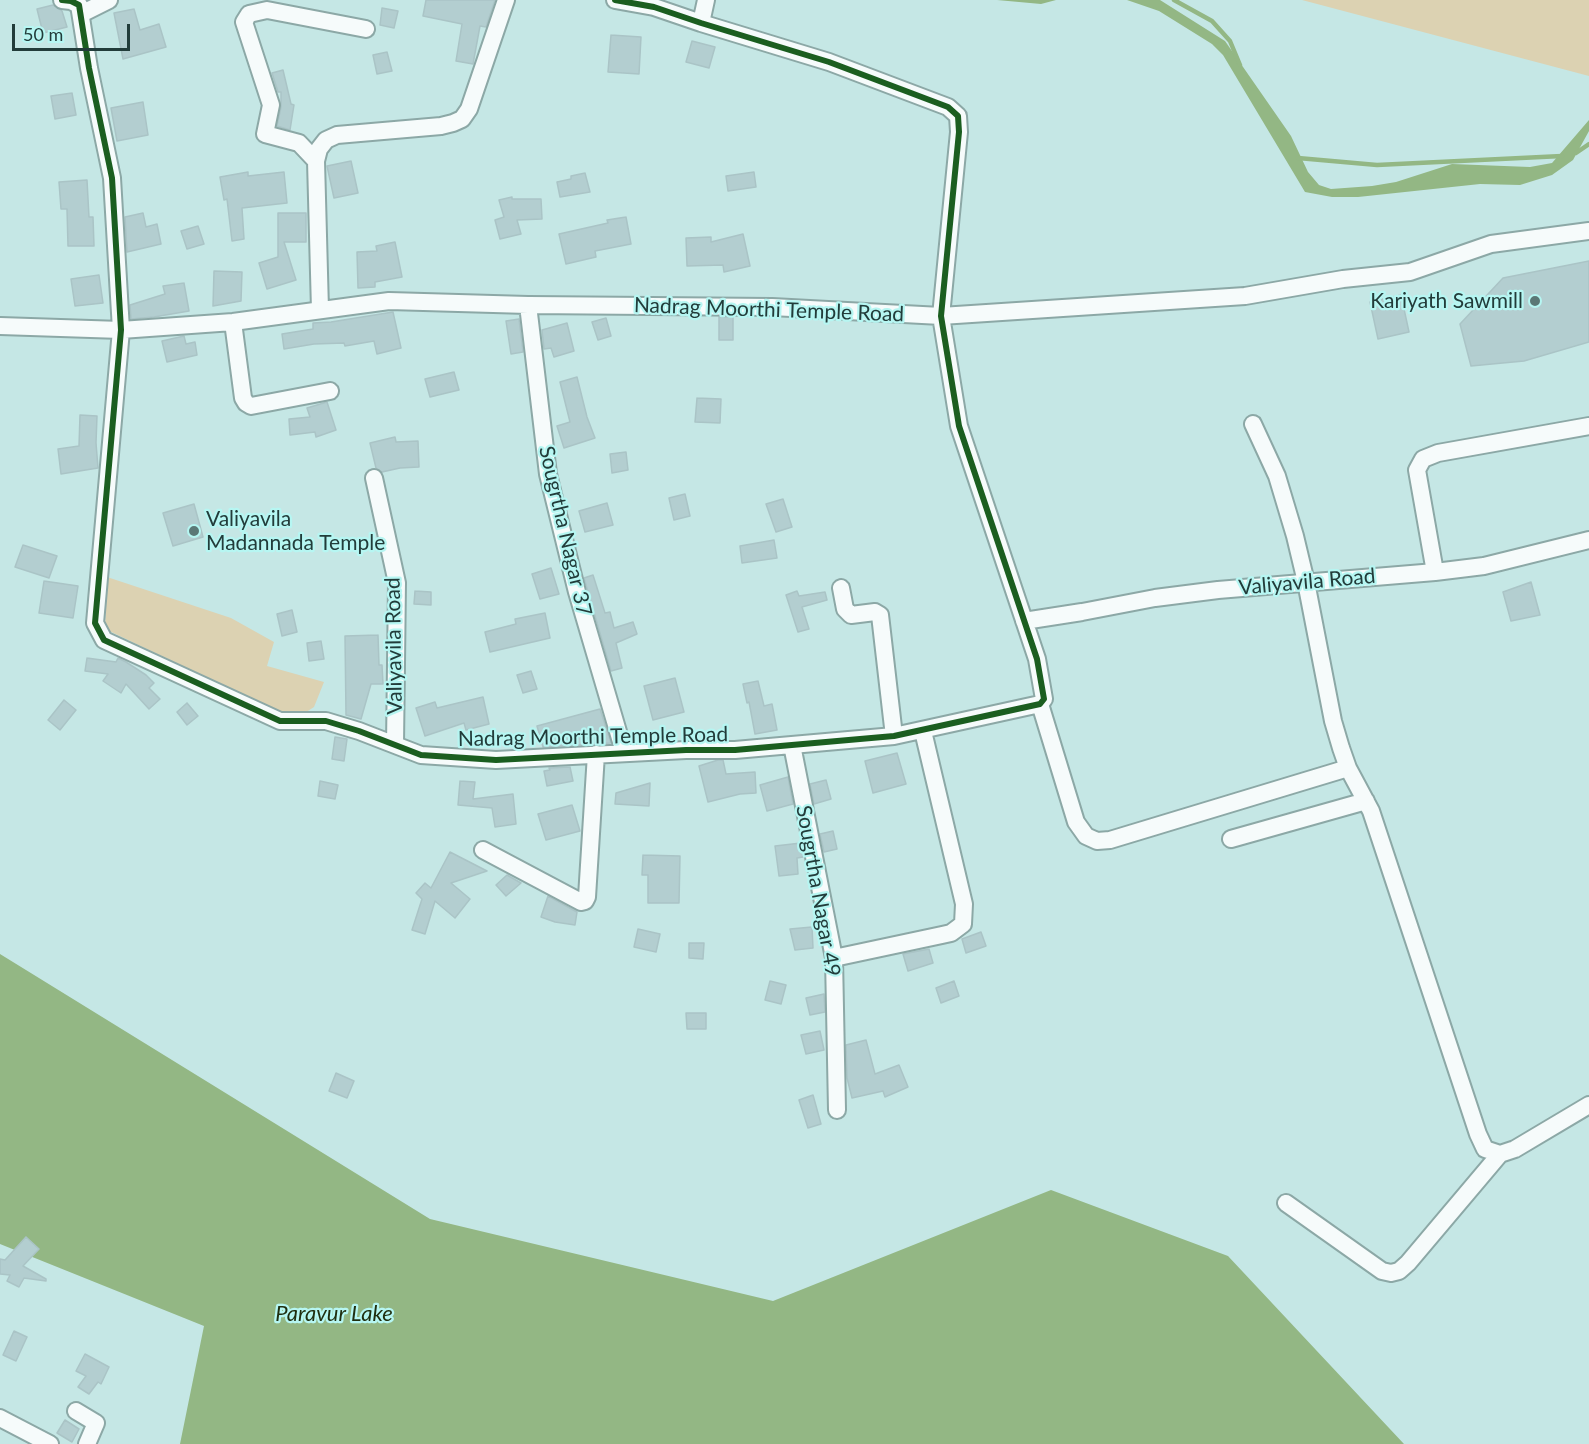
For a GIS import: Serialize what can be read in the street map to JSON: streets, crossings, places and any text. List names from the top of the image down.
{
  "streets": {
    "street": [
      "Nadrag Moorthi Temple Road",
      "Sougrtha Nagar 37",
      "Valiyavila Road",
      "Sougrtha Nagar 49"
    ]
  },
  "crossings": [
    ["Nadrag Moorthi Temple Road", "Sougrtha Nagar 37"],
    ["Nadrag Moorthi Temple Road", "Valiyavila Road"],
    ["Nadrag Moorthi Temple Road", "Sougrtha Nagar 49"]
  ],
  "water": ["Paravur Lake"],
  "places": ["Kariyath Sawmill", "Valiyavila Madannada Temple"],
  "scale_bar": "50 m"
}
